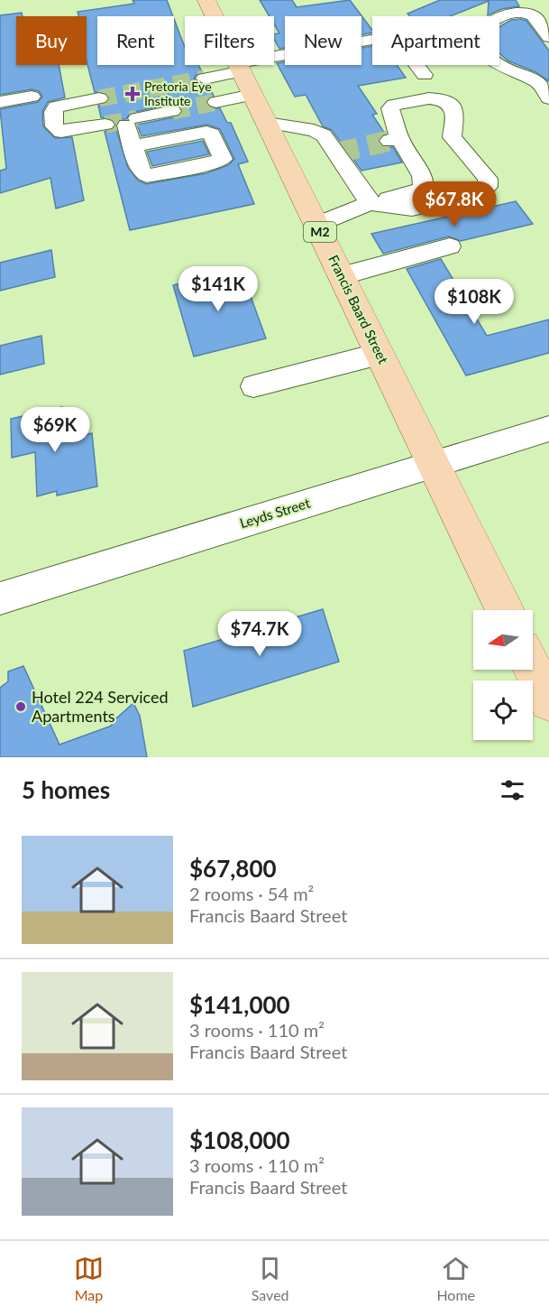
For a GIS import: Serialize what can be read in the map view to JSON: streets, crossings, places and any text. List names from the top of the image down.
{
  "streets": {
    "main road": ["M2", "Francis Baard Street"],
    "street": ["Leyds Street"]
  },
  "crossings": [
    ["Francis Baard Street", "Leyds Street"]
  ],
  "places": {
    "health": ["Pretoria Eye Institute"],
    "other": ["Hotel 224 Serviced Apartments"]
  },
  "north": "left",
  "page": {
    "chip": [
      "Buy",
      "Rent",
      "Filters",
      "New",
      "Apartment"
    ],
    "price": [
      "$67.8K",
      "$141K",
      "$108K",
      "$69K",
      "$74.7K"
    ],
    "heading": "5 homes",
    "list": [
      {
        "name": "$67,800",
        "note": "2 rooms · 54 m² · Francis Baard Street"
      },
      {
        "name": "$141,000",
        "note": "3 rooms · 110 m² · Francis Baard Street"
      },
      {
        "name": "$108,000",
        "note": "3 rooms · 110 m² · Francis Baard Street"
      }
    ],
    "tabs": ["Map", "Saved", "Home"]
  }
}
